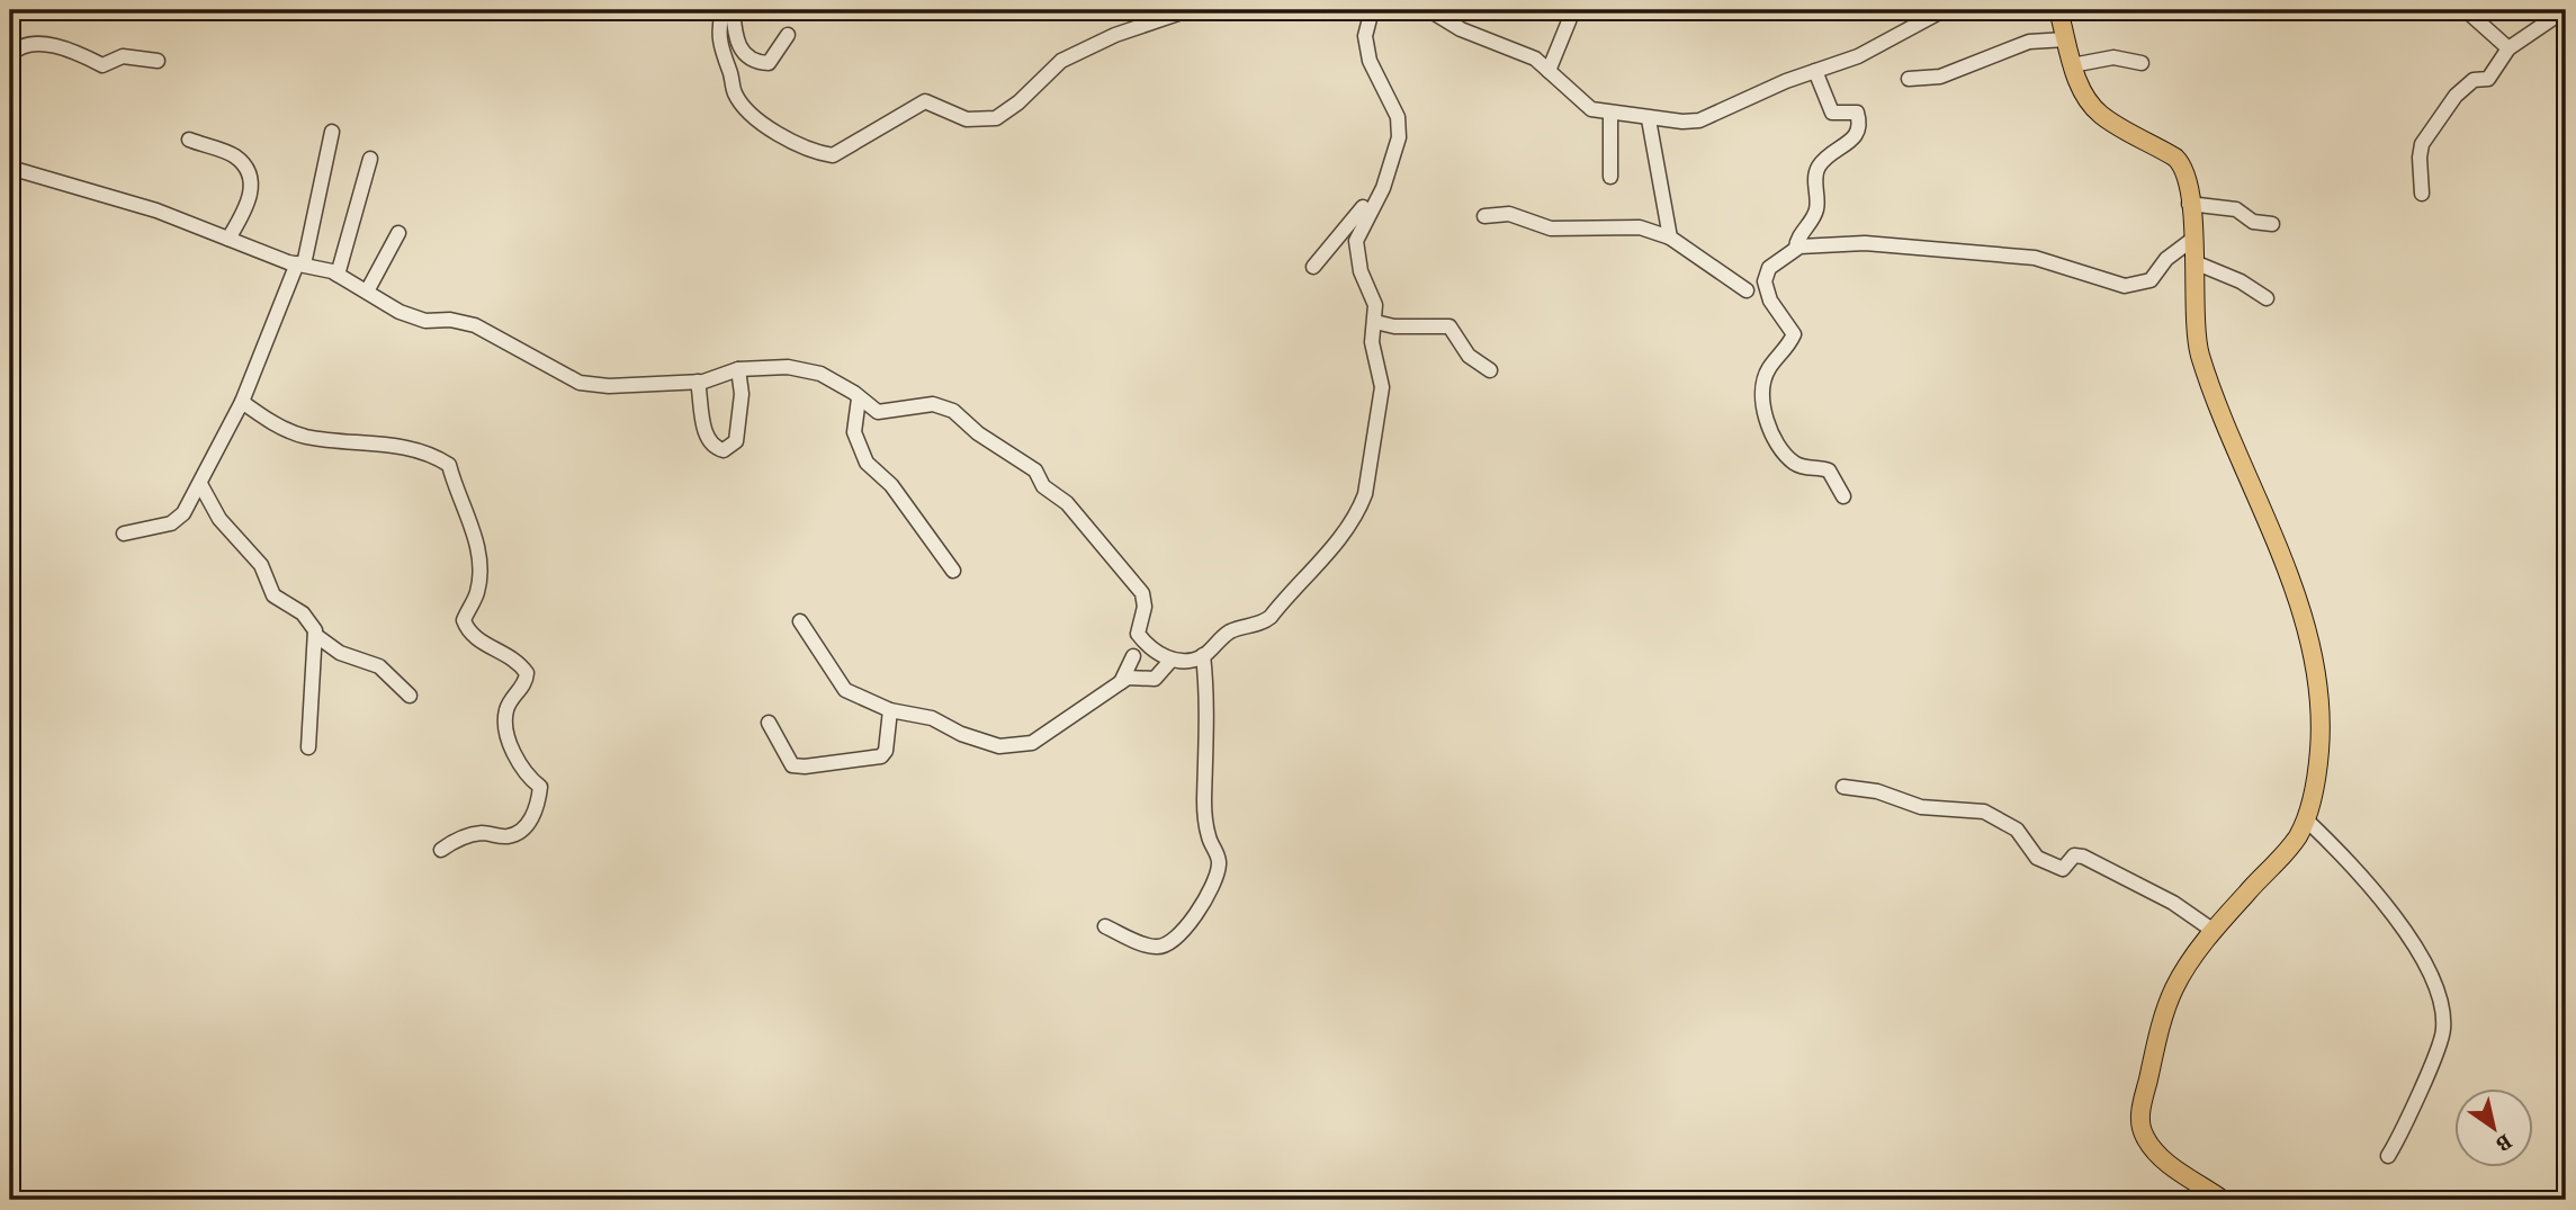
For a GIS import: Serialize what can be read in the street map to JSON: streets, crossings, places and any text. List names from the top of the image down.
{
  "north": "bottom right"
}
